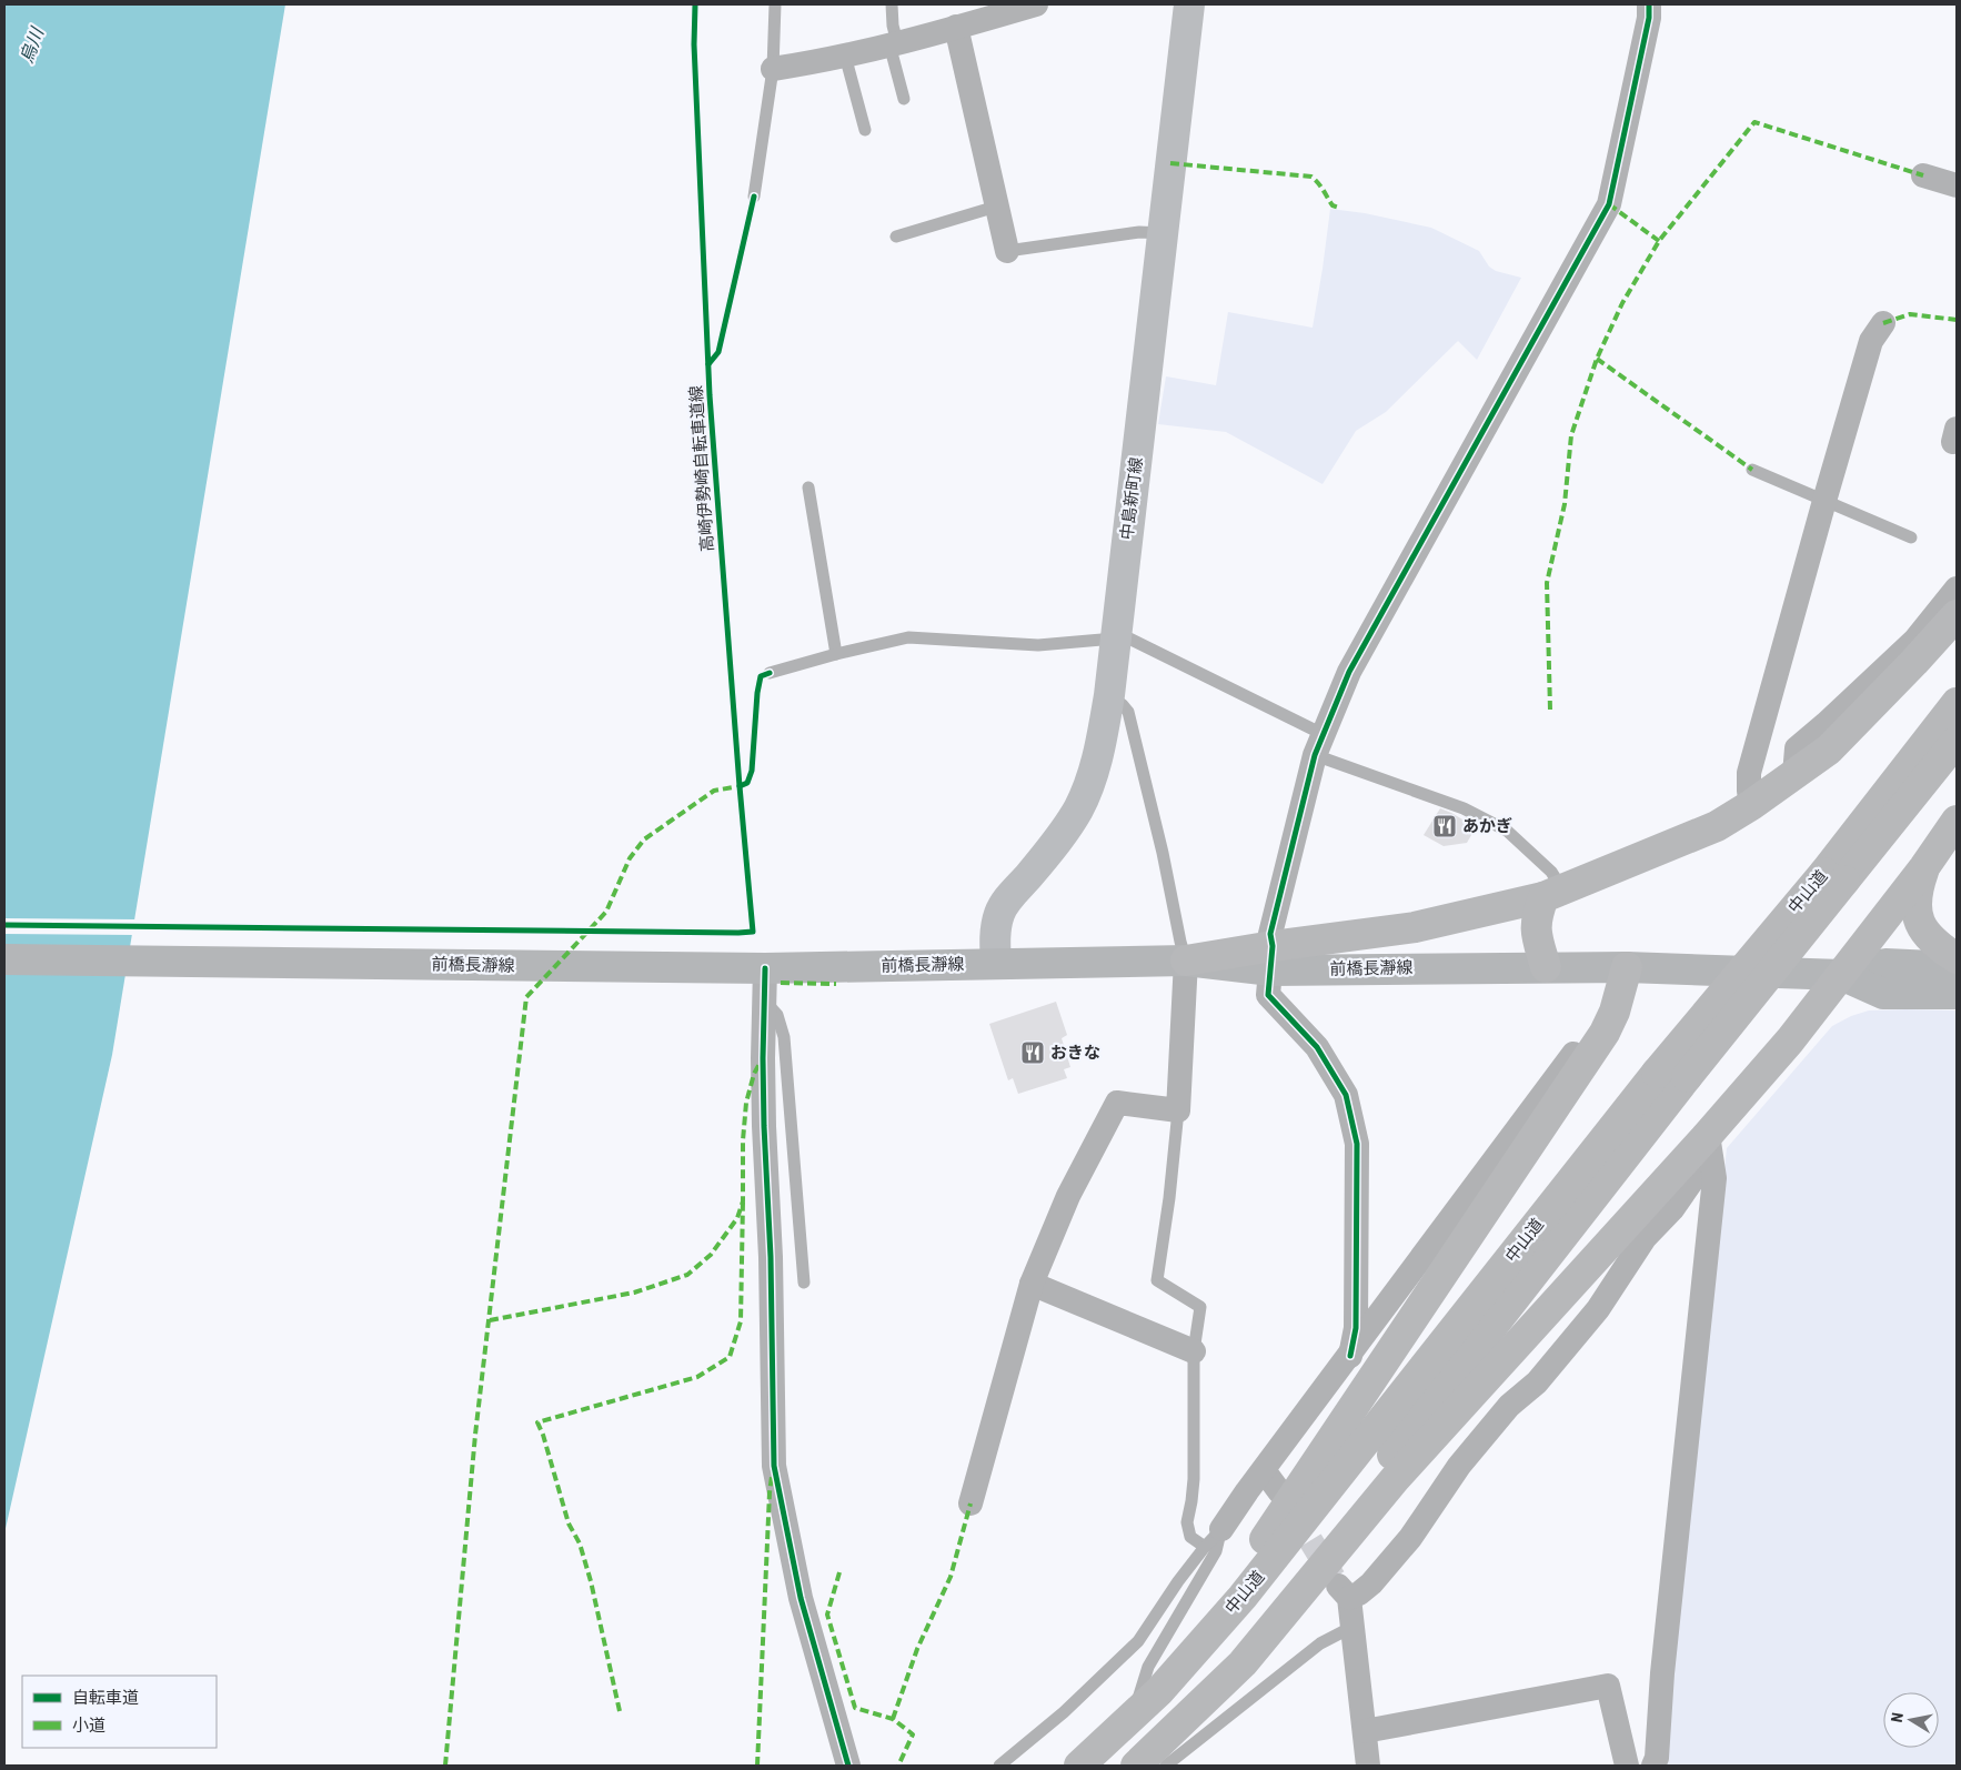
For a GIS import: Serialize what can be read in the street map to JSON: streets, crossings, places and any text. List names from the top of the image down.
{
  "streets": {
    "highway": ["中山道"],
    "main road": ["中島新町線", "前橋長瀞線"],
    "cycle path": ["高崎伊勢崎自転車道線"]
  },
  "crossings": [
    ["中島新町線", "前橋長瀞線"]
  ],
  "water": ["烏川"],
  "places": {
    "restaurant": ["あかぎ", "おきな"]
  },
  "legend": ["自転車道", "小道"],
  "north": "left"
}
